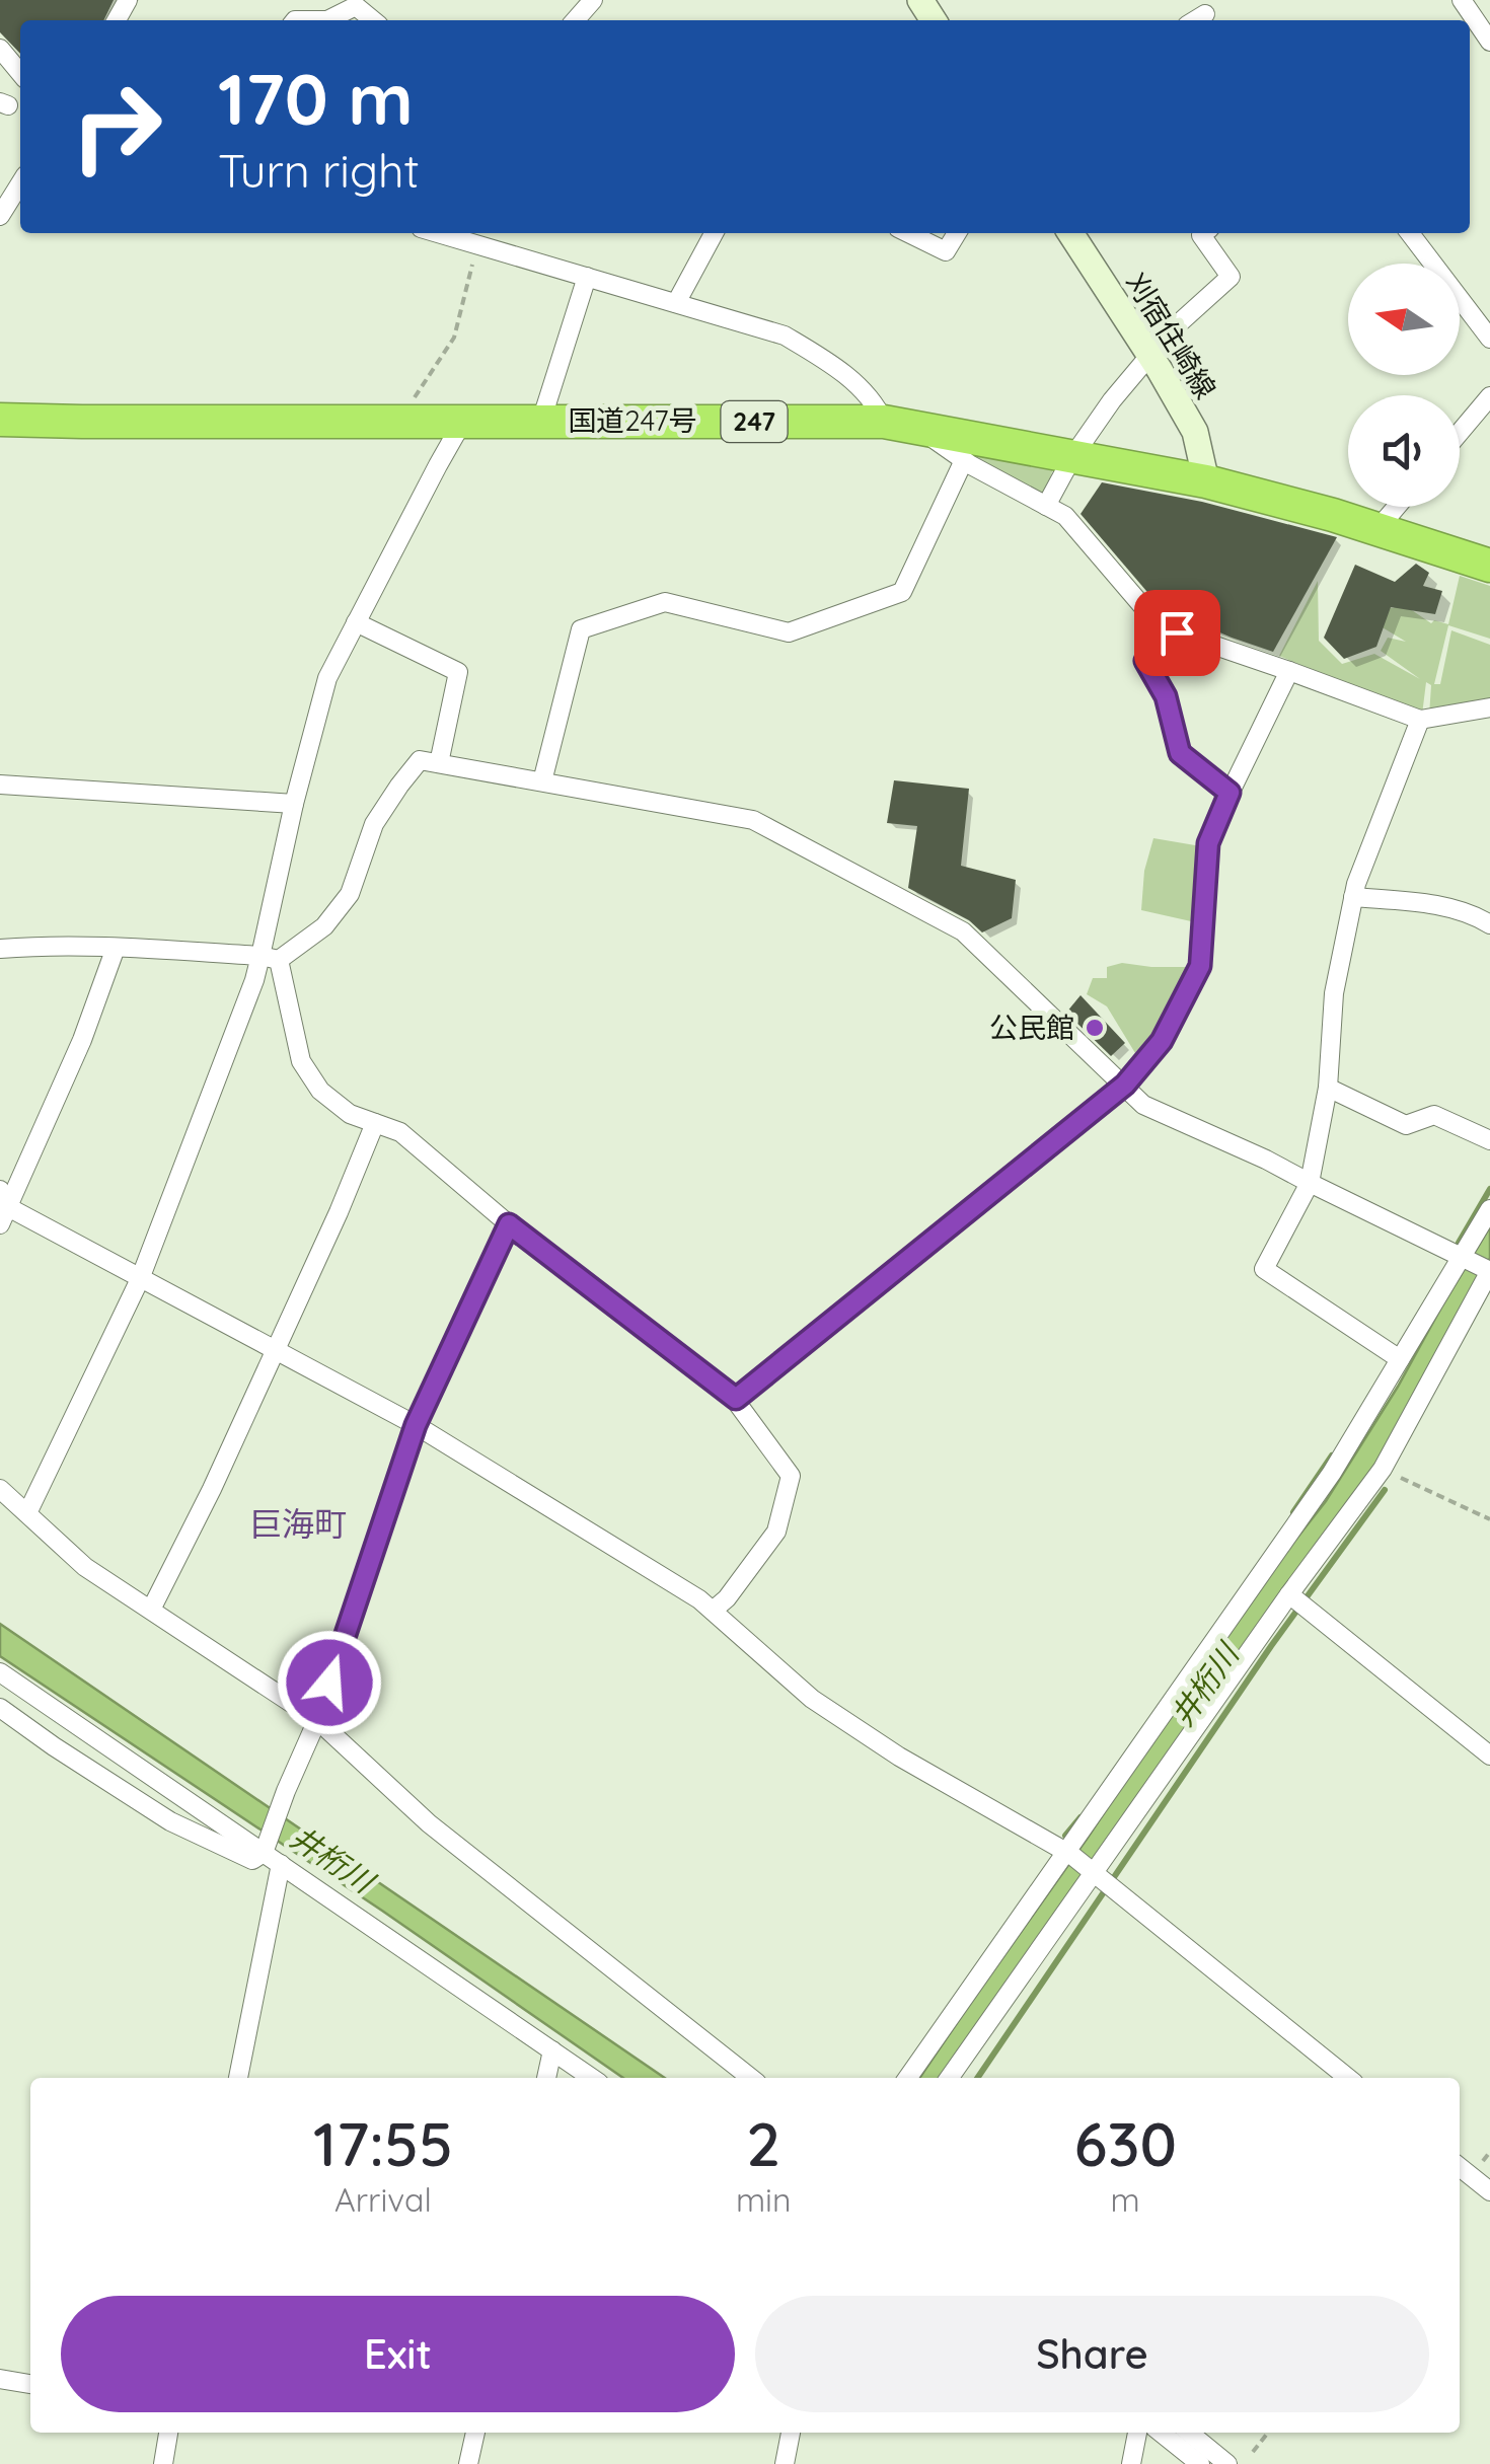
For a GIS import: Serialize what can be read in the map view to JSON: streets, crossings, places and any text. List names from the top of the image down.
{
  "streets": {
    "highway": ["国道247号", "247"],
    "main road": ["刈宿住崎線"]
  },
  "crossings": [
    ["刈宿住崎線", "国道247号"]
  ],
  "districts": ["巨海町"],
  "water": ["井桁川"],
  "places": ["公民館"],
  "north": "left",
  "page": {
    "turn": ["170 m", "Turn right"],
    "eta": [
      "17:55",
      "Arrival",
      "2",
      "min",
      "630",
      "m"
    ],
    "buttons": ["Exit", "Share"]
  }
}
